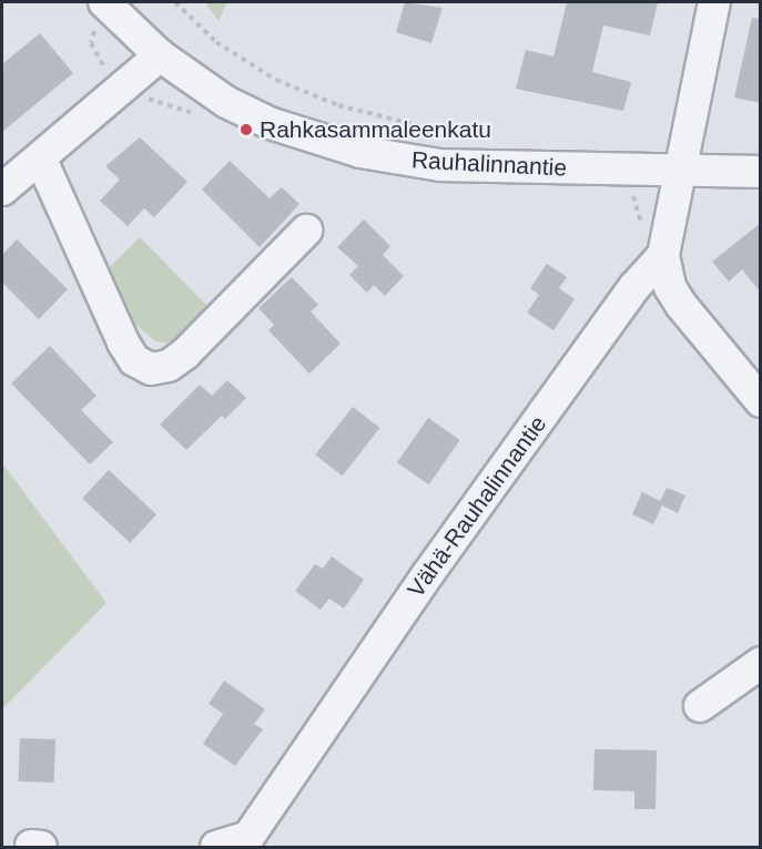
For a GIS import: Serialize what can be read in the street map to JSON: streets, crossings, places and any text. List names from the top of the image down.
{
  "streets": {
    "street": ["Rauhalinnantie", "Vähä-Rauhalinnantie"]
  },
  "crossings": [
    ["Rauhalinnantie", "Vähä-Rauhalinnantie"]
  ],
  "places": ["Rahkasammaleenkatu"]
}
